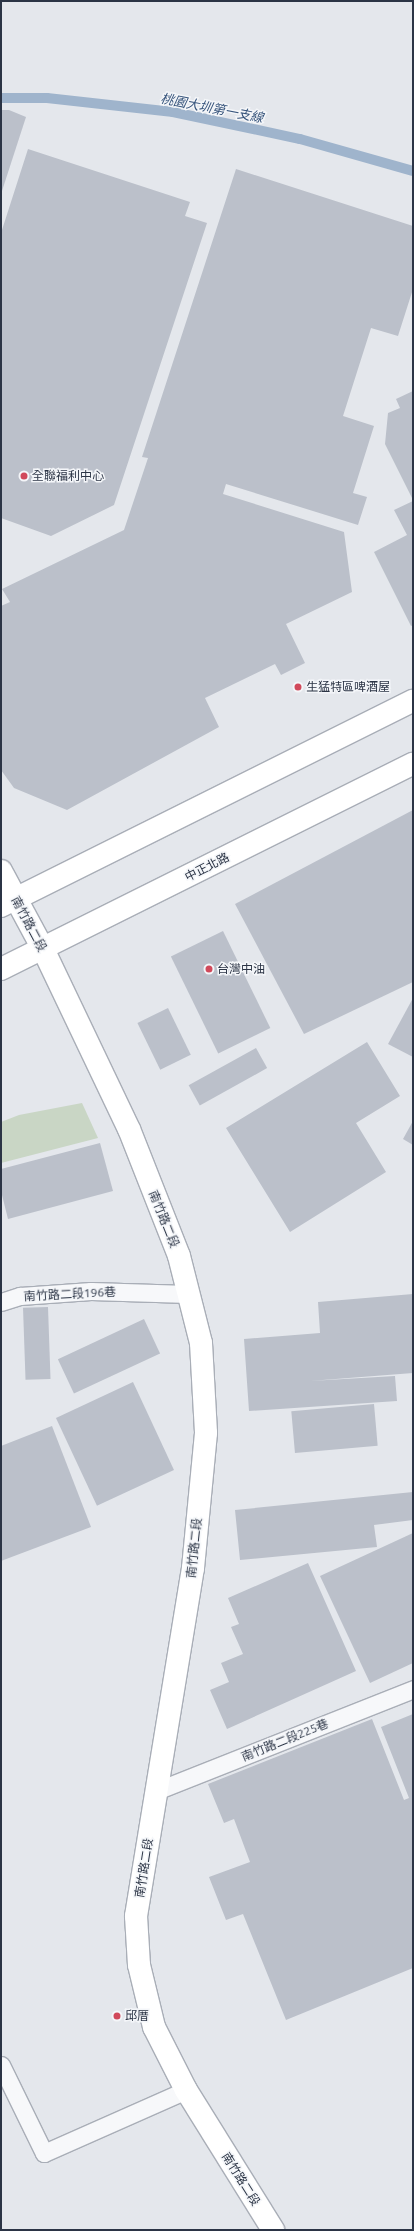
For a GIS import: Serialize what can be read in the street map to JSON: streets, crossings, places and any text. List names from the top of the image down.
{
  "streets": {
    "street": ["中正北路", "南竹路二段"],
    "lane": ["南竹路二段196巷", "南竹路二段225巷"]
  },
  "crossings": [
    ["中正北路", "南竹路二段"],
    ["南竹路二段", "南竹路二段196巷"],
    ["南竹路二段", "南竹路二段225巷"]
  ],
  "water": ["桃園大圳第一支線"],
  "places": [
    "全聯福利中心",
    "生猛特區啤酒屋",
    "台灣中油",
    "邱厝"
  ]
}
